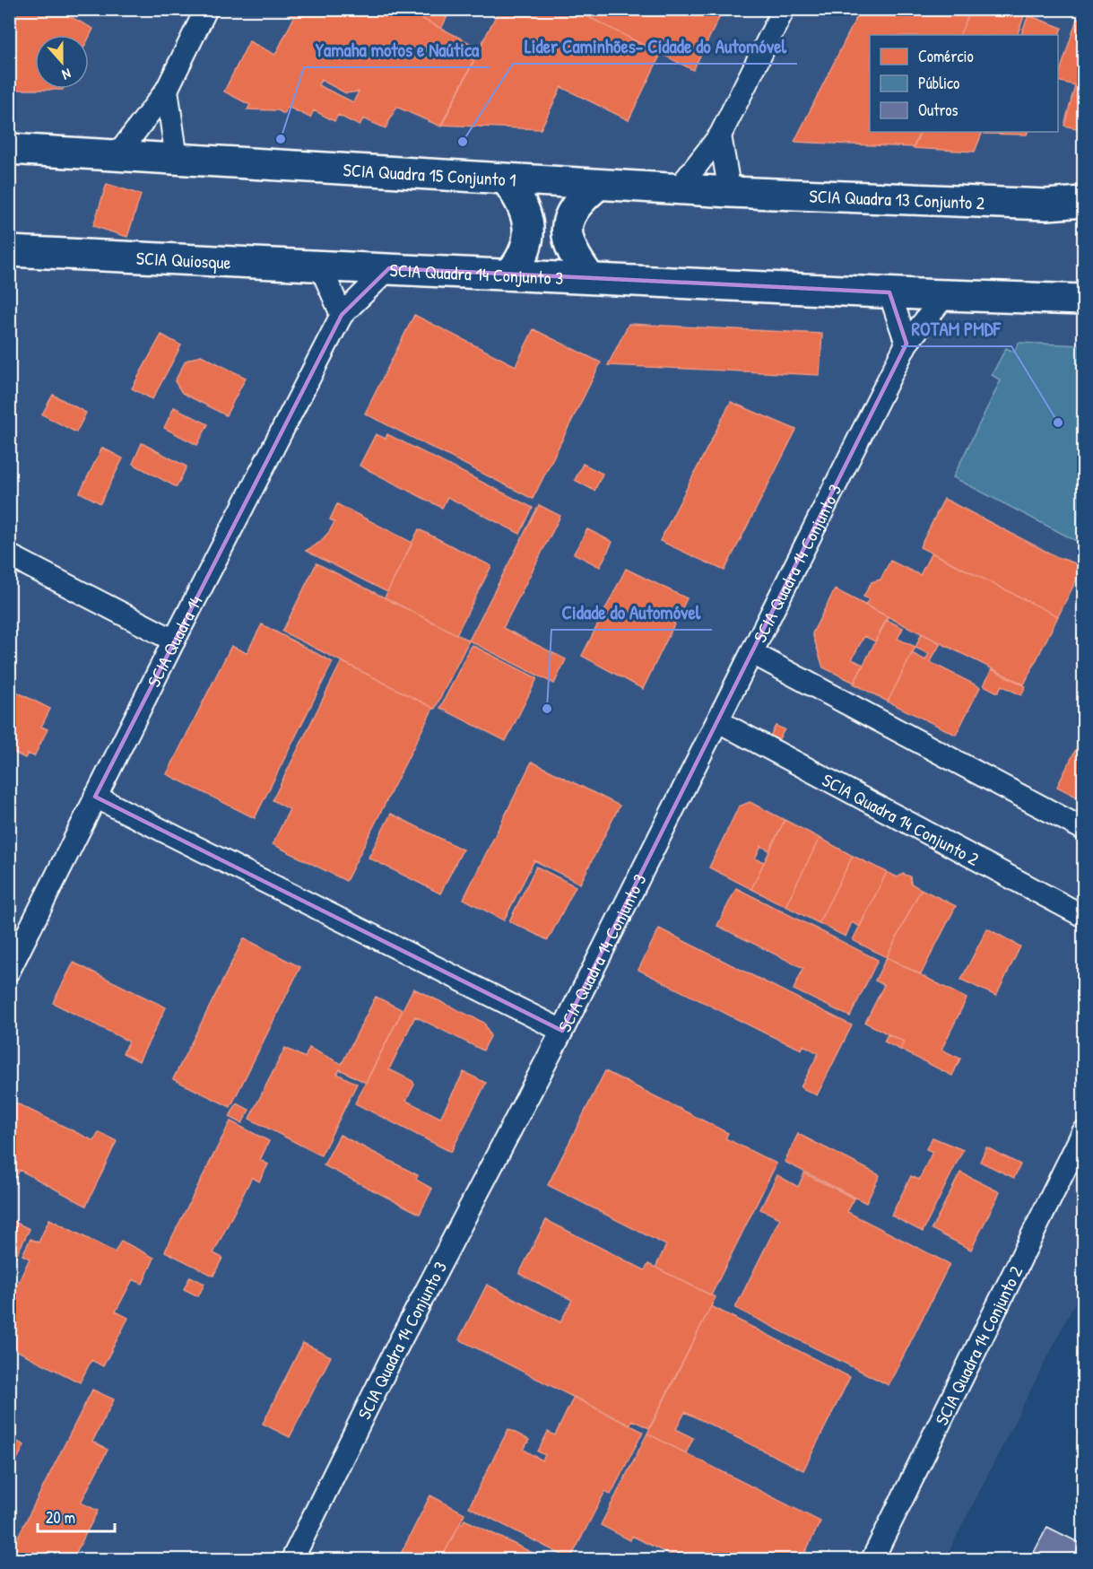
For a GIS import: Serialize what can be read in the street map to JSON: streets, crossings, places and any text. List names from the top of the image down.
{
  "streets": {
    "main road": [
      "SCIA Quadra 15 Conjunto 1",
      "SCIA Quadra 13 Conjunto 2",
      "SCIA Quiosque",
      "SCIA Quadra 14 Conjunto 3"
    ],
    "street": ["SCIA Quadra 14", "SCIA Quadra 14 Conjunto 2"]
  },
  "crossings": [
    ["SCIA Quadra 15 Conjunto 1", "SCIA Quadra 13 Conjunto 2"],
    ["SCIA Quiosque", "SCIA Quadra 14 Conjunto 3"],
    ["SCIA Quadra 14 Conjunto 3", "SCIA Quadra 14"],
    ["SCIA Quadra 14 Conjunto 3", "SCIA Quadra 14 Conjunto 2"]
  ],
  "places": [
    "Yamaha motos e Naútica",
    "Lider Caminhões- Cidade do Automóvel",
    "ROTAM PMDF",
    "Cidade do Automóvel"
  ],
  "legend": ["Comércio", "Público", "Outros"],
  "scale_bar": "20 m",
  "north": "bottom"
}
